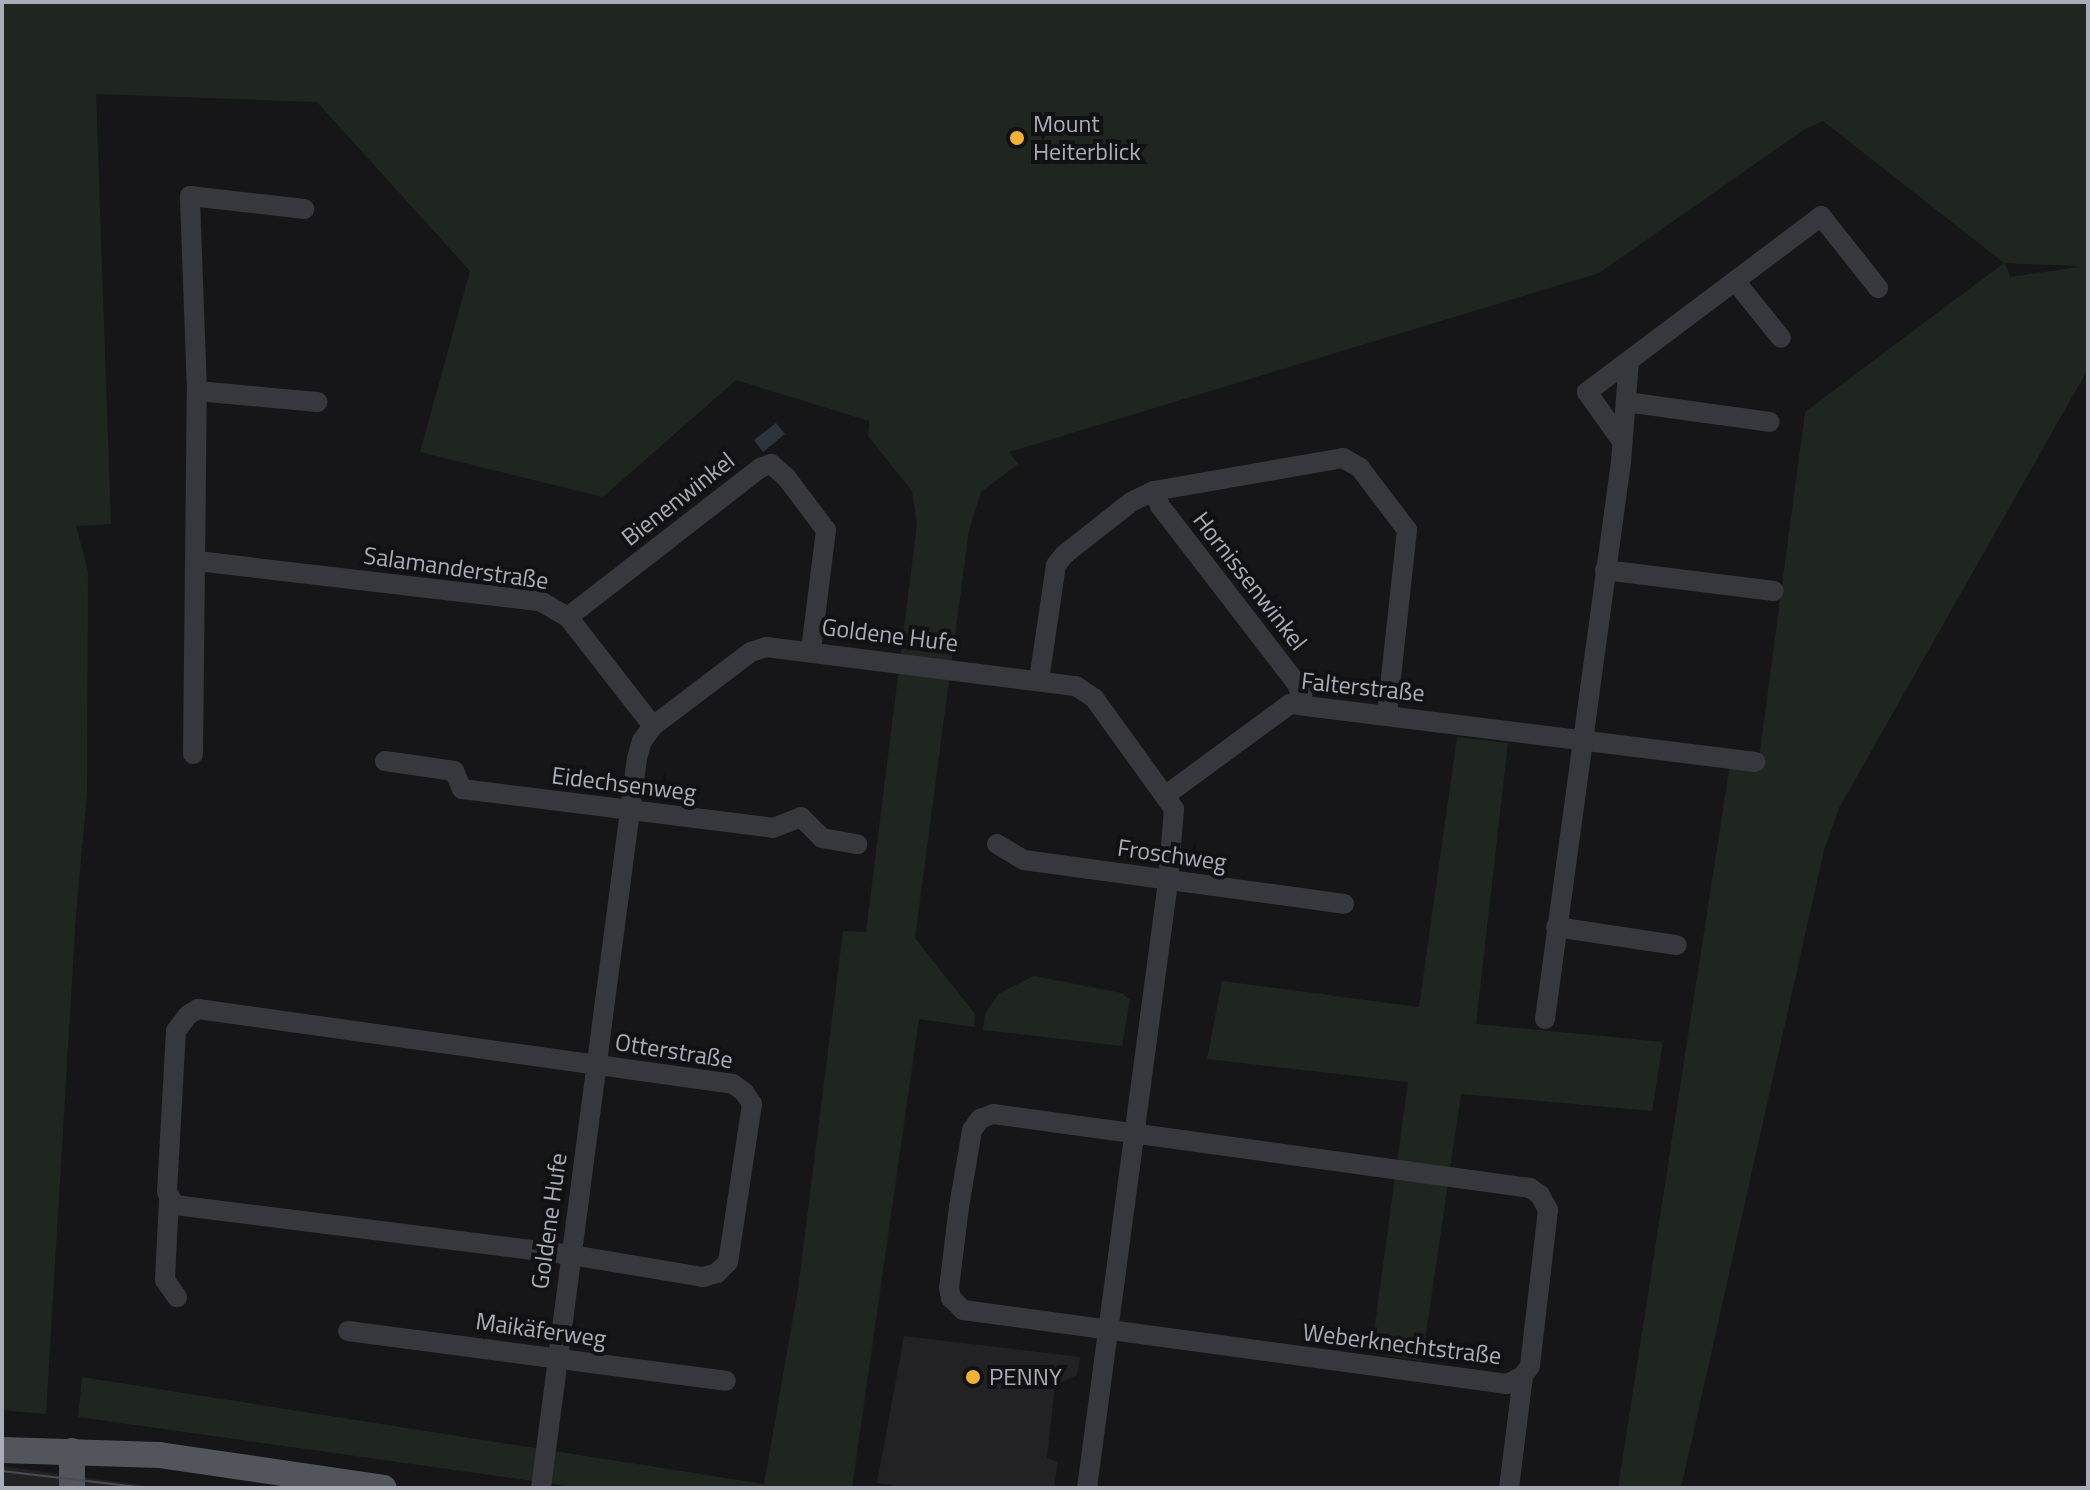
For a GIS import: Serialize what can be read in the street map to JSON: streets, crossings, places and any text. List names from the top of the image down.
{
  "streets": {
    "street": [
      "Bienenwinkel",
      "Salamanderstraße",
      "Hornissenwinkel",
      "Goldene Hufe",
      "Falterstraße",
      "Eidechsenweg",
      "Froschweg",
      "Otterstraße",
      "Maikäferweg",
      "Weberknechtstraße"
    ]
  },
  "crossings": [
    ["Bienenwinkel", "Salamanderstraße"],
    ["Bienenwinkel", "Goldene Hufe"],
    ["Salamanderstraße", "Goldene Hufe"],
    ["Hornissenwinkel", "Goldene Hufe"],
    ["Hornissenwinkel", "Falterstraße"],
    ["Goldene Hufe", "Falterstraße"],
    ["Goldene Hufe", "Eidechsenweg"],
    ["Goldene Hufe", "Froschweg"],
    ["Goldene Hufe", "Otterstraße"],
    ["Goldene Hufe", "Maikäferweg"],
    ["Goldene Hufe", "Weberknechtstraße"]
  ],
  "places": ["Mount Heiterblick", "PENNY"]
}
